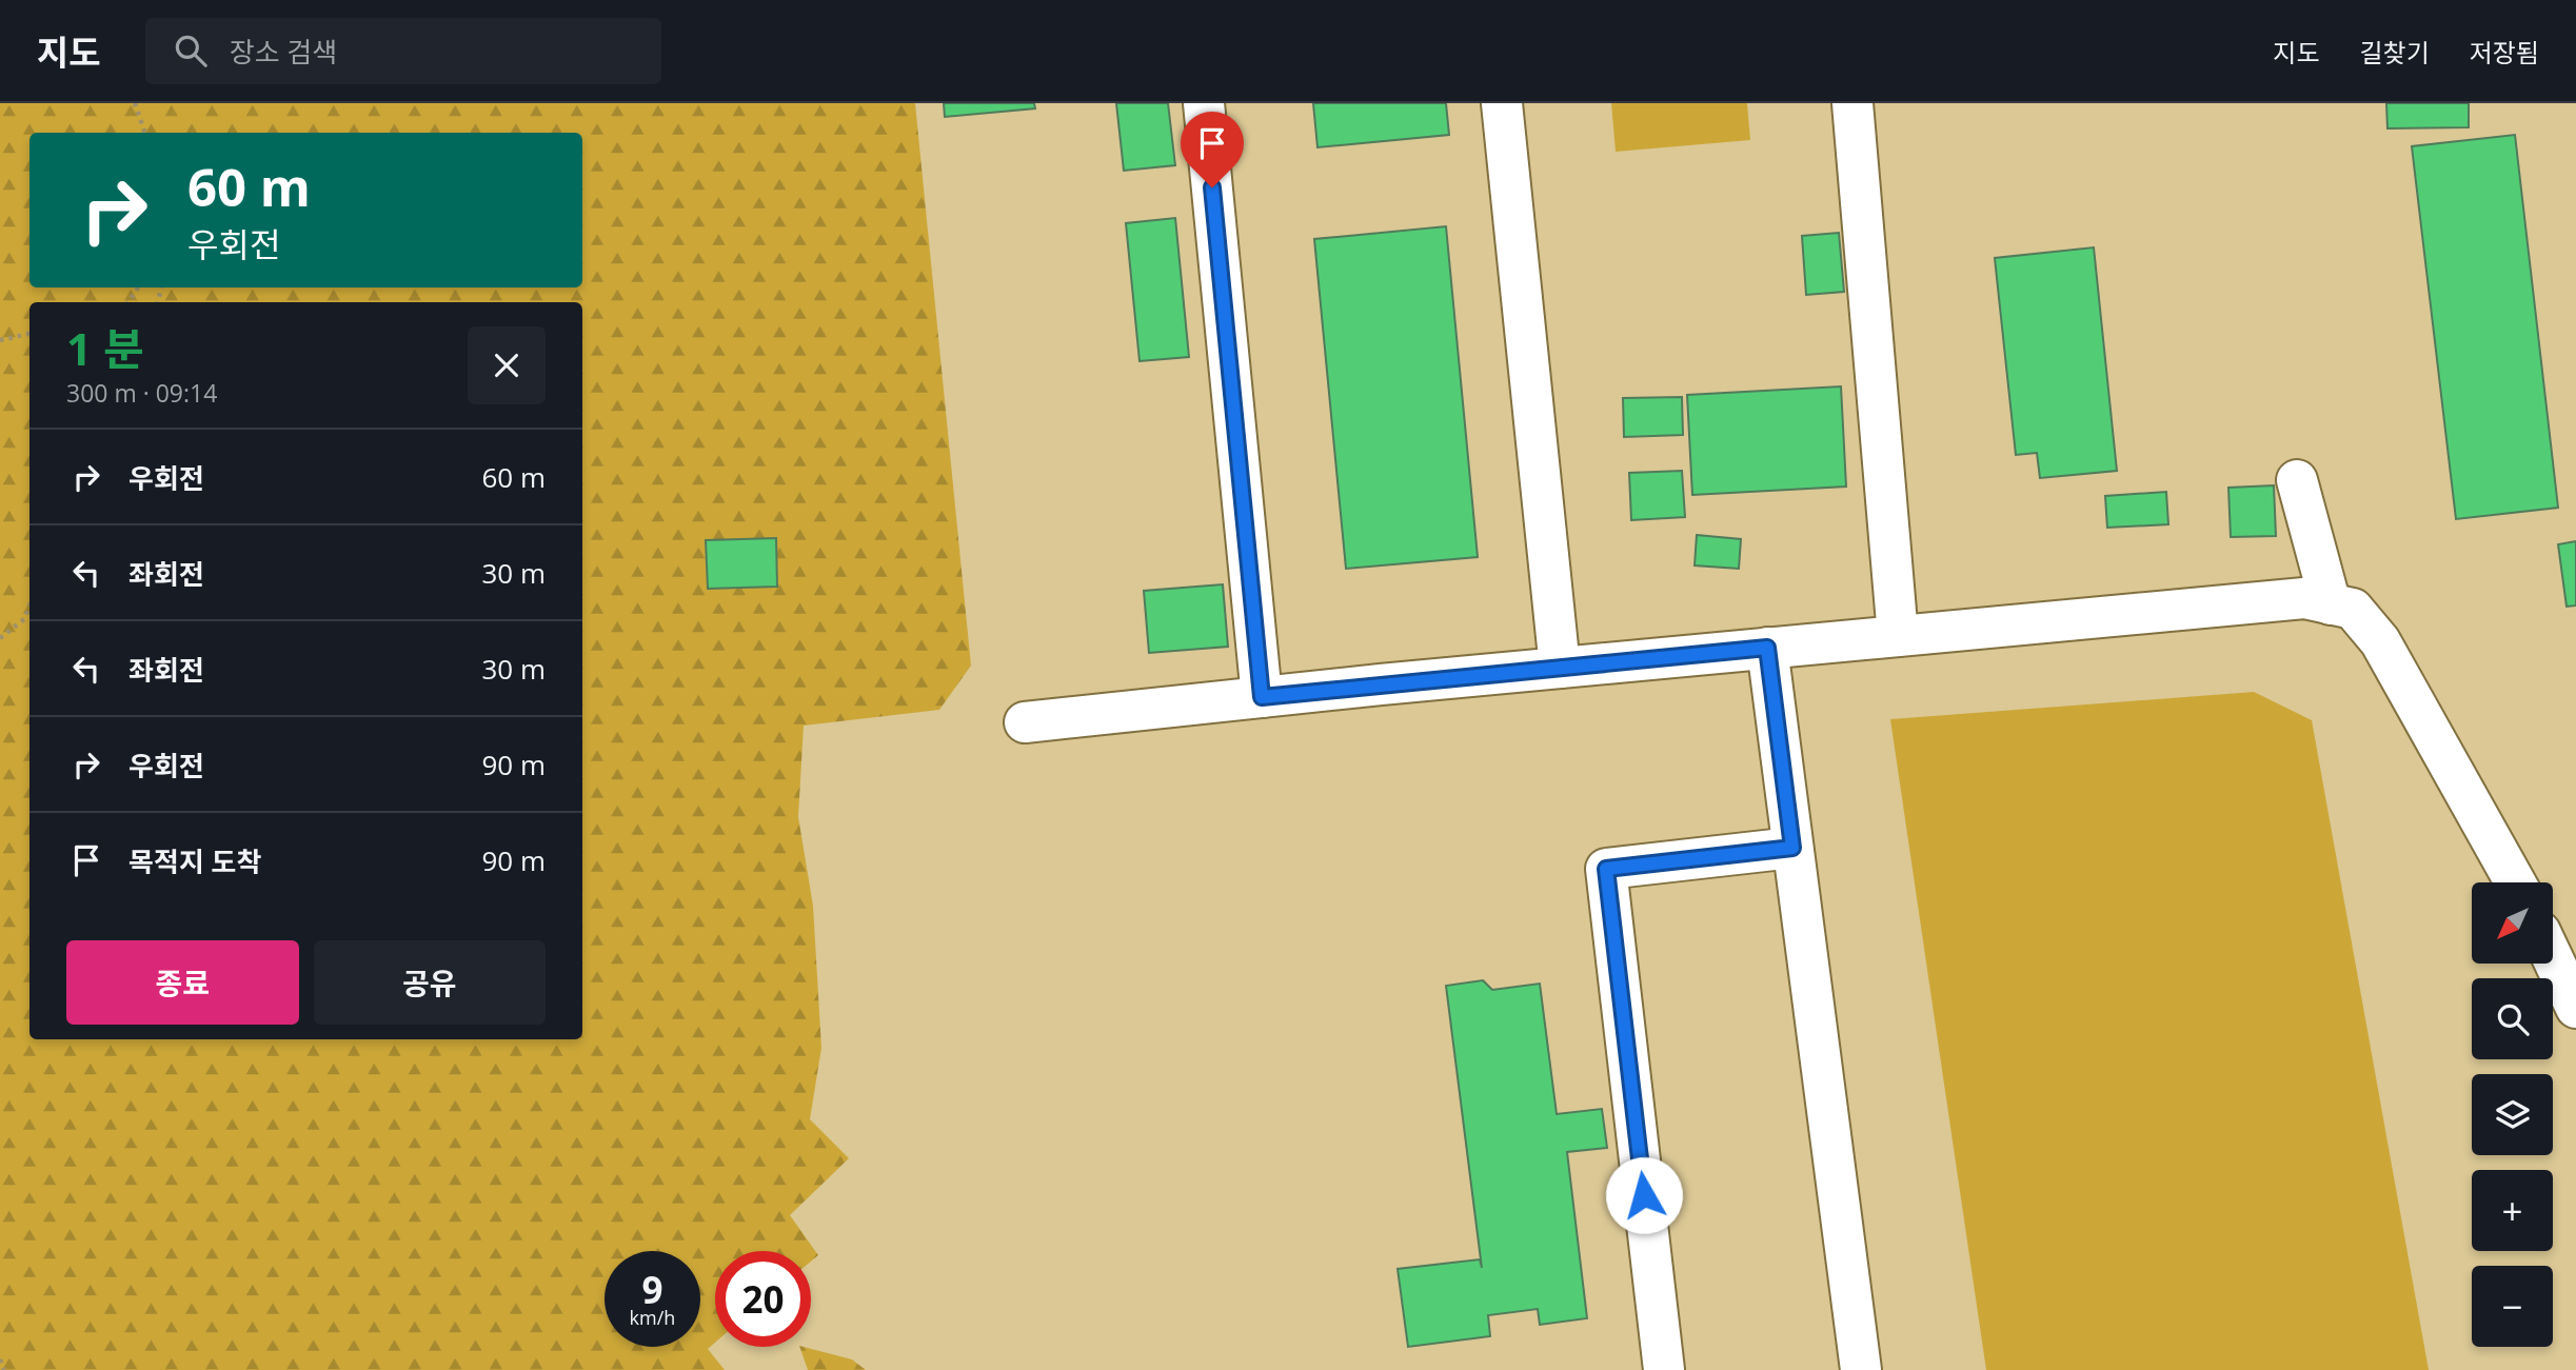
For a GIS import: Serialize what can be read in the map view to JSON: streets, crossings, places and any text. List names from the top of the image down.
{
  "north": "bottom left",
  "page": {
    "header": "지도",
    "search": "장소 검색",
    "nav": ["지도", "길찾기", "저장됨"],
    "turn": ["60 m", "우회전"],
    "heading": ["1 분", "300 m · 09:14"],
    "list": [
      {
        "name": "우회전",
        "value": "60 m"
      },
      {
        "name": "좌회전",
        "value": "30 m"
      },
      {
        "name": "좌회전",
        "value": "30 m"
      },
      {
        "name": "우회전",
        "value": "90 m"
      },
      {
        "name": "목적지 도착",
        "value": "90 m"
      }
    ],
    "map_buttons": ["+", "−"],
    "buttons": ["종료", "공유"],
    "speed": "9 km/h",
    "limit": "20"
  }
}
